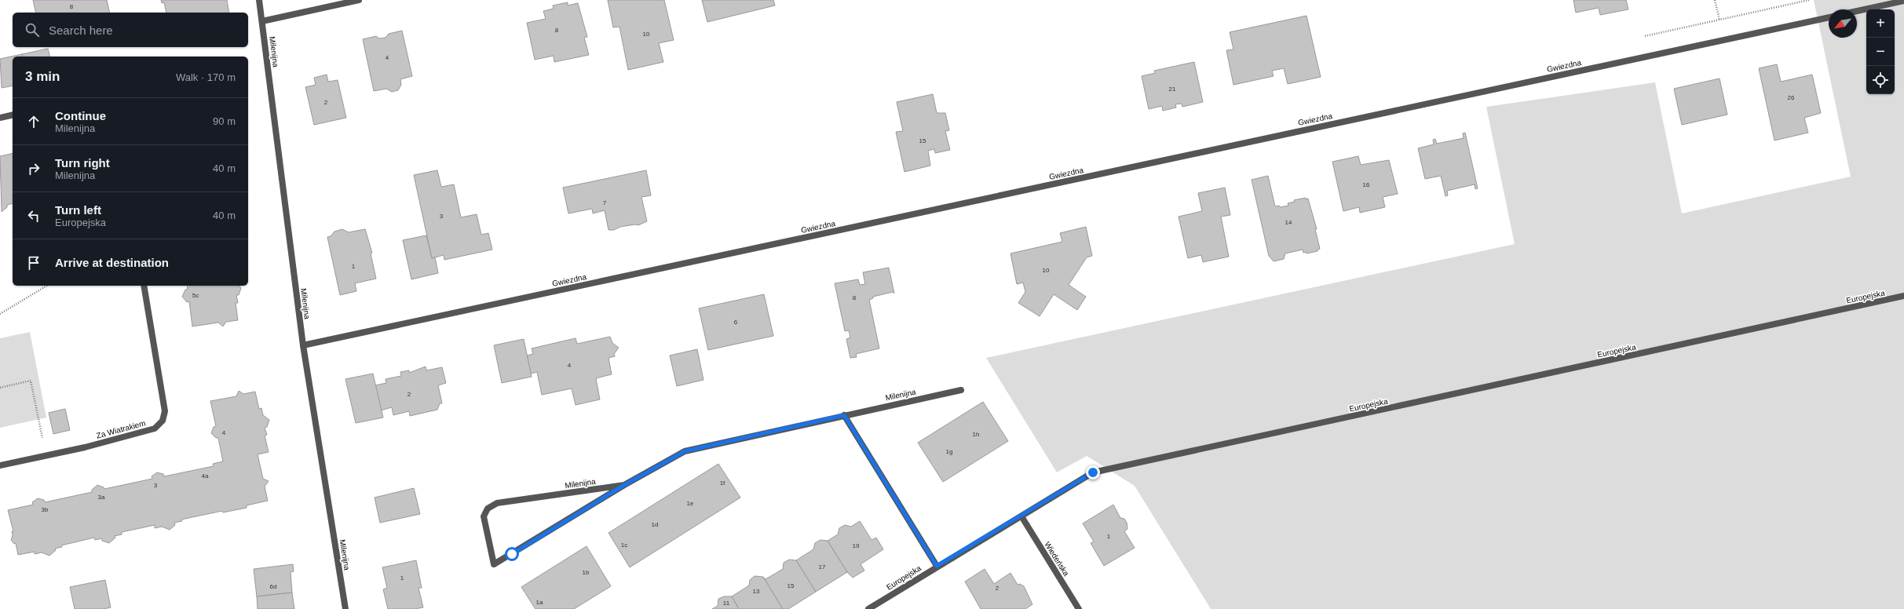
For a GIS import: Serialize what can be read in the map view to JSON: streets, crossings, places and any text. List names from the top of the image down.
{
  "streets": {
    "street": [
      "Milenijna",
      "Gwiezdna",
      "Europejska",
      "Za Wiatrakiem",
      "Wiedeńska"
    ]
  },
  "crossings": [
    ["Milenijna", "Gwiezdna"],
    ["Europejska", "Wiedeńska"]
  ],
  "house_numbers": [
    "8",
    "8",
    "10",
    "4",
    "21",
    "26",
    "2",
    "15",
    "16",
    "7",
    "3",
    "14",
    "1",
    "10",
    "5c",
    "8",
    "6",
    "4",
    "2",
    "4",
    "1h",
    "1g",
    "4a",
    "1f",
    "3",
    "3a",
    "1e",
    "3b",
    "1d",
    "1",
    "1c",
    "19",
    "17",
    "1b",
    "1",
    "15",
    "6d",
    "2",
    "13",
    "1a",
    "11"
  ],
  "north": "bottom left",
  "page": {
    "map_buttons": ["+", "−"],
    "search": "Search here",
    "heading": ["3 min", "Walk · 170 m"],
    "list": [
      ["Continue", "Milenijna", "90 m"],
      ["Turn right", "Milenijna", "40 m"],
      ["Turn left", "Europejska", "40 m"],
      "Arrive at destination"
    ]
  }
}
